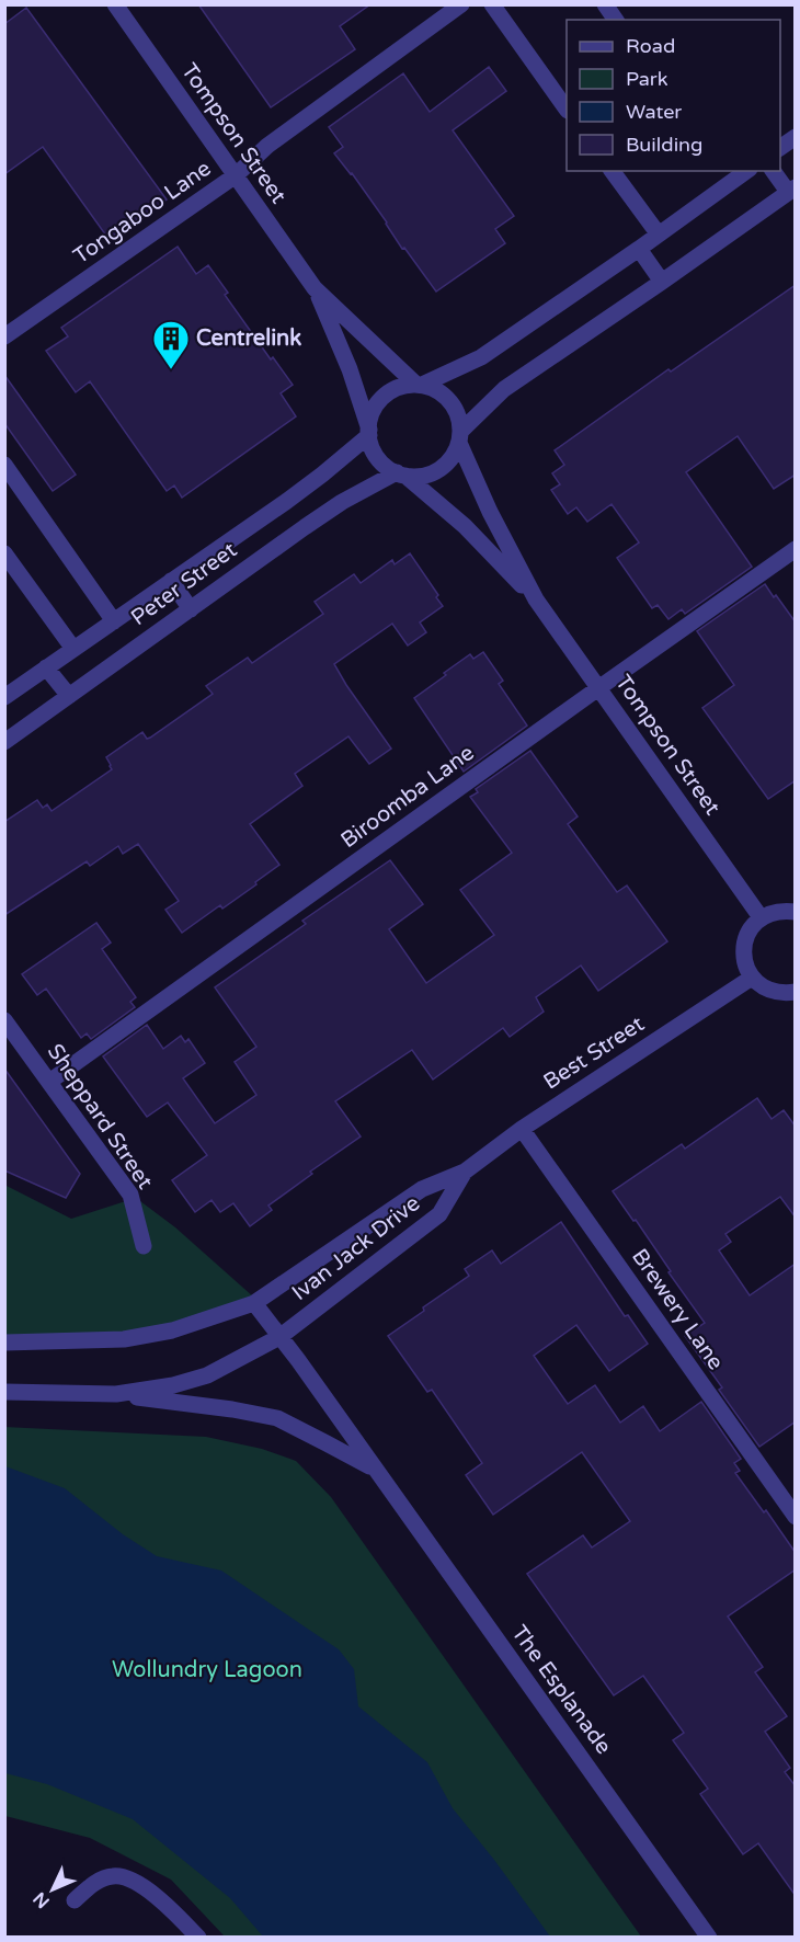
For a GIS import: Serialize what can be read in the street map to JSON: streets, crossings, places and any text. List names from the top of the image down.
{
  "streets": {
    "street": [
      "Tompson Street",
      "Tongaboo Lane",
      "Peter Street",
      "Biroomba Lane",
      "Best Street",
      "Sheppard Street",
      "Ivan Jack Drive",
      "Brewery Lane",
      "The Esplanade"
    ]
  },
  "crossings": [
    ["Tompson Street", "Tongaboo Lane"],
    ["Tompson Street", "Peter Street"],
    ["Tompson Street", "Biroomba Lane"],
    ["Biroomba Lane", "Sheppard Street"],
    ["Best Street", "Ivan Jack Drive"],
    ["Best Street", "Brewery Lane"],
    ["Ivan Jack Drive", "The Esplanade"]
  ],
  "parks": ["Wollundry Lagoon"],
  "places": {
    "building": ["Centrelink"]
  },
  "legend": [
    "Road",
    "Park",
    "Water",
    "Building"
  ],
  "north": "bottom left"
}
